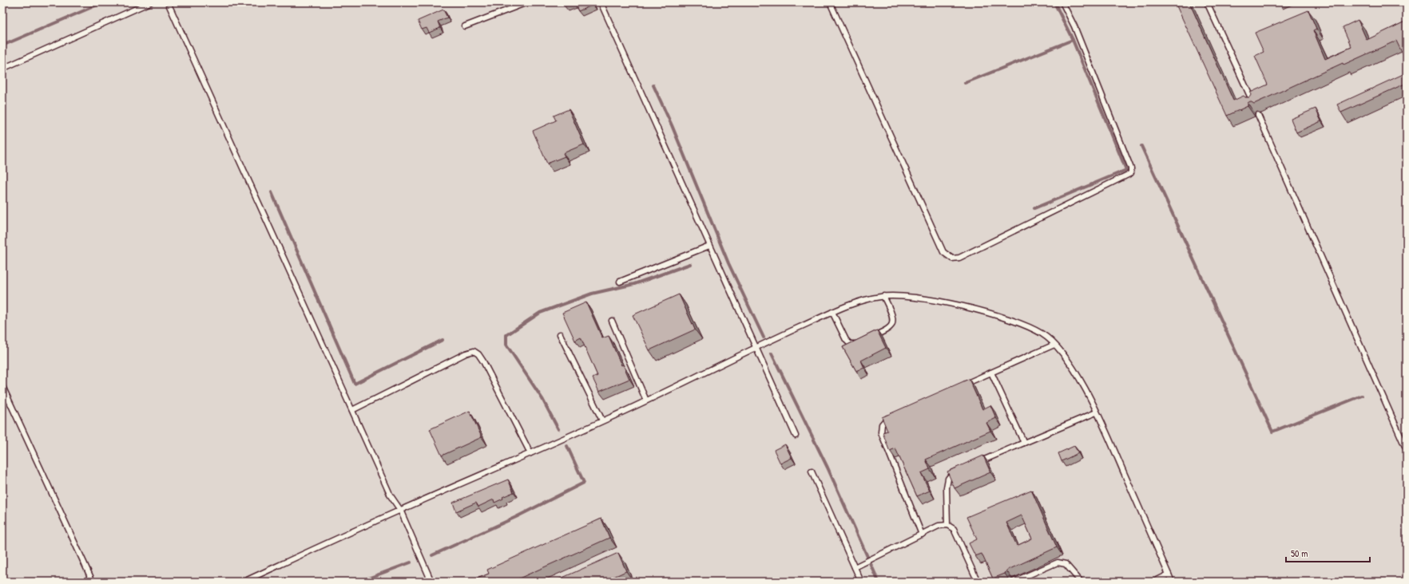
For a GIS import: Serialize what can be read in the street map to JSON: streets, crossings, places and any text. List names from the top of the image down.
{
  "scale_bar": "50 m"
}
